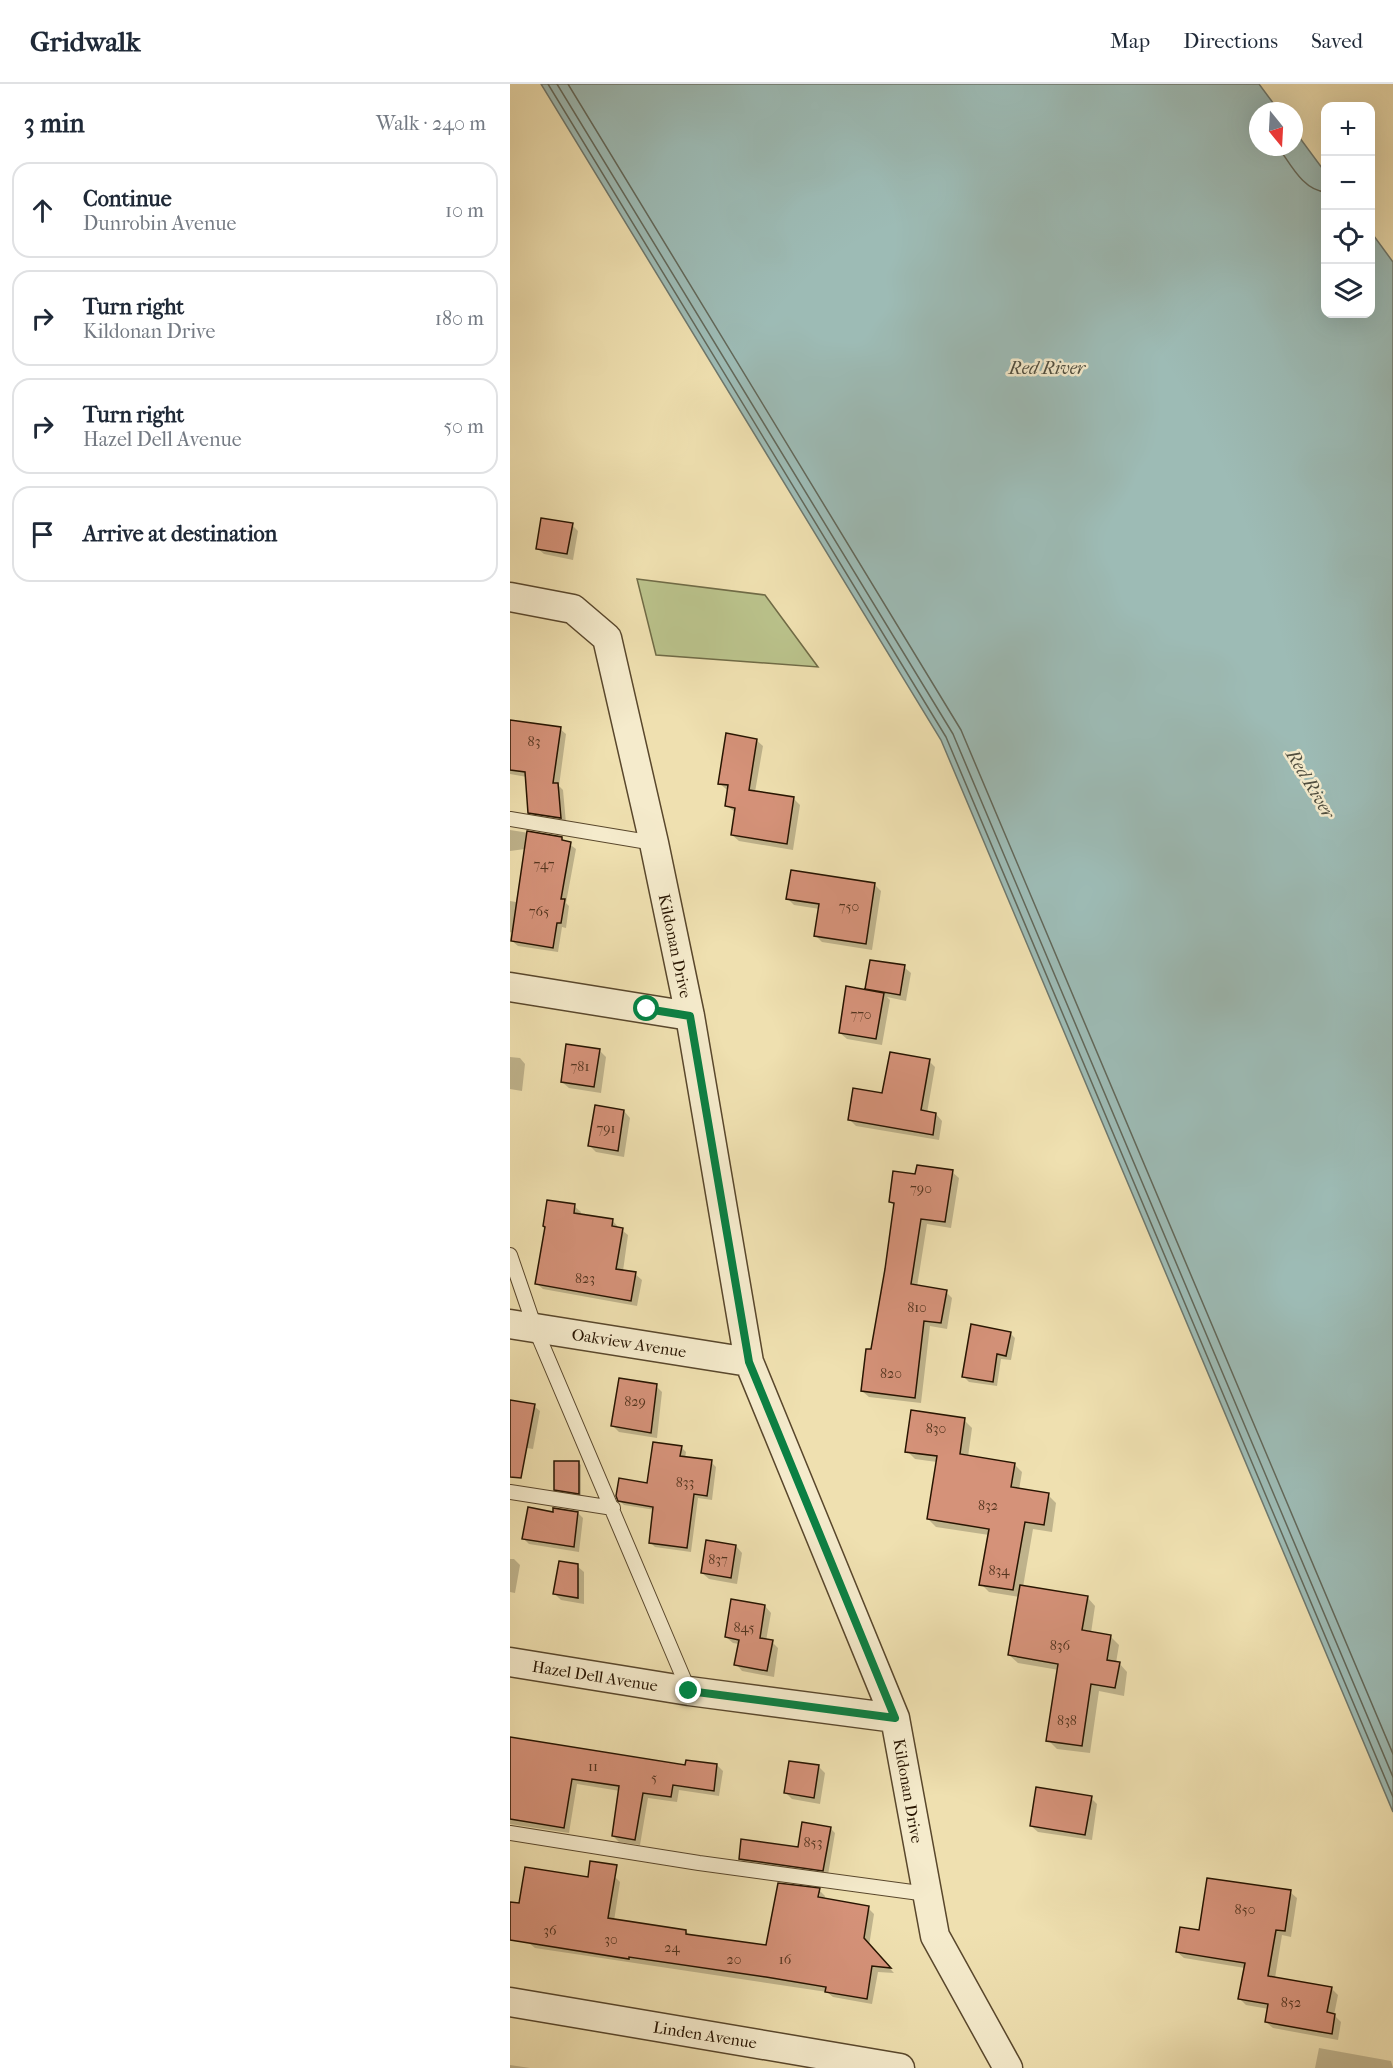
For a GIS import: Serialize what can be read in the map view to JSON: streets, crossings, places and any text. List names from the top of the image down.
{
  "streets": {
    "street": [
      "Kildonan Drive",
      "Oakview Avenue",
      "Hazel Dell Avenue",
      "Linden Avenue"
    ]
  },
  "crossings": [
    ["Kildonan Drive", "Oakview Avenue"],
    ["Kildonan Drive", "Hazel Dell Avenue"]
  ],
  "water": ["Red River"],
  "house_numbers": [
    "83",
    "747",
    "750",
    "765",
    "770",
    "781",
    "791",
    "790",
    "823",
    "810",
    "820",
    "829",
    "830",
    "833",
    "832",
    "837",
    "834",
    "845",
    "836",
    "838",
    "11",
    "5",
    "853",
    "850",
    "36",
    "30",
    "24",
    "20",
    "16",
    "852"
  ],
  "north": "bottom",
  "page": {
    "header": "Gridwalk",
    "nav": ["Map", "Directions", "Saved"],
    "heading": ["3 min", "Walk · 240 m"],
    "map_buttons": ["+", "−"],
    "list": [
      ["Continue", "Dunrobin Avenue", "10 m"],
      ["Turn right", "Kildonan Drive", "180 m"],
      ["Turn right", "Hazel Dell Avenue", "50 m"],
      "Arrive at destination"
    ]
  }
}
